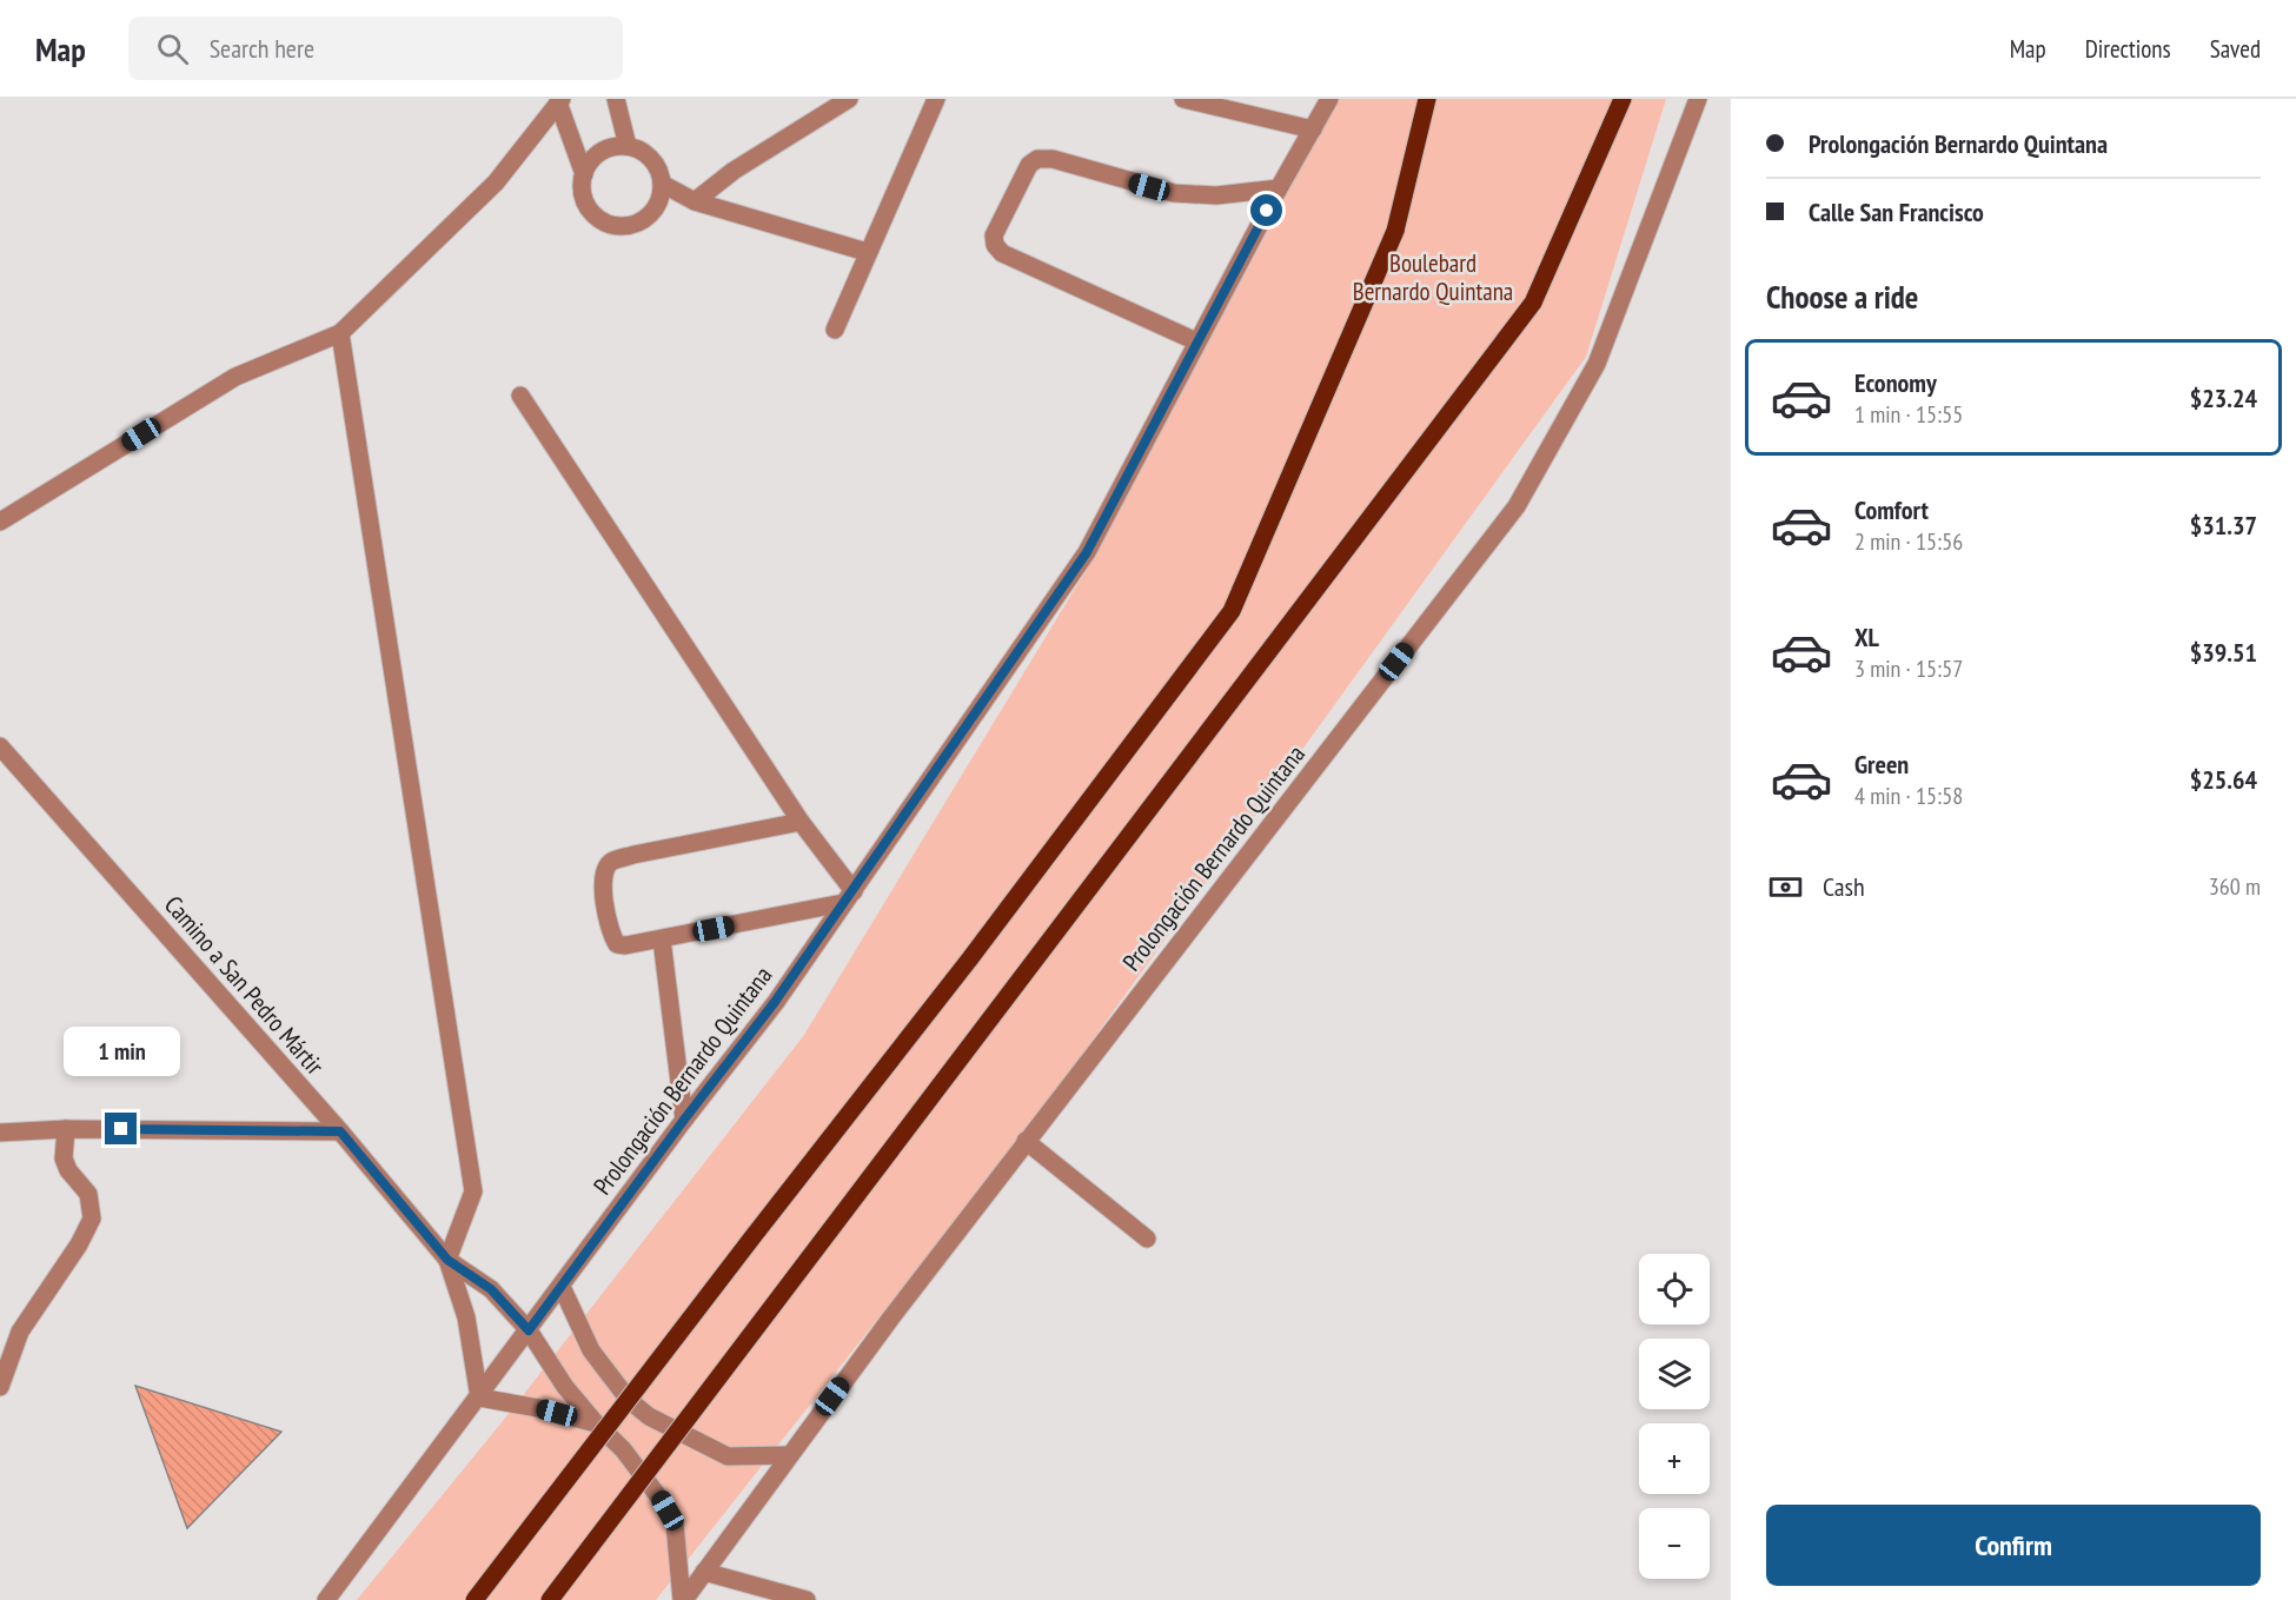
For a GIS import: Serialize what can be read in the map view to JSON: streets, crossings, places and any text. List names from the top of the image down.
{
  "streets": {
    "street": ["Prolongación Bernardo Quintana", "Camino a San Pedro Mártir"]
  },
  "crossings": [
    ["Prolongación Bernardo Quintana", "Camino a San Pedro Mártir"]
  ],
  "parks": ["Boulebard Bernardo Quintana"],
  "page": {
    "header": "Map",
    "search": "Search here",
    "nav": ["Map", "Directions", "Saved"],
    "banner": ["Prolongación Bernardo Quintana", "Calle San Francisco"],
    "heading": "Choose a ride",
    "list": [
      {
        "name": "Economy",
        "note": "1 min · 15:55",
        "value": "$23.24"
      },
      {
        "name": "Comfort",
        "note": "2 min · 15:56",
        "value": "$31.37"
      },
      {
        "name": "XL",
        "note": "3 min · 15:57",
        "value": "$39.51"
      },
      {
        "name": "Green",
        "note": "4 min · 15:58",
        "value": "$25.64"
      }
    ],
    "pay": ["Cash", "360 m"],
    "bubble": "1 min",
    "map_buttons": ["+", "−"],
    "buttons": "Confirm"
  }
}
